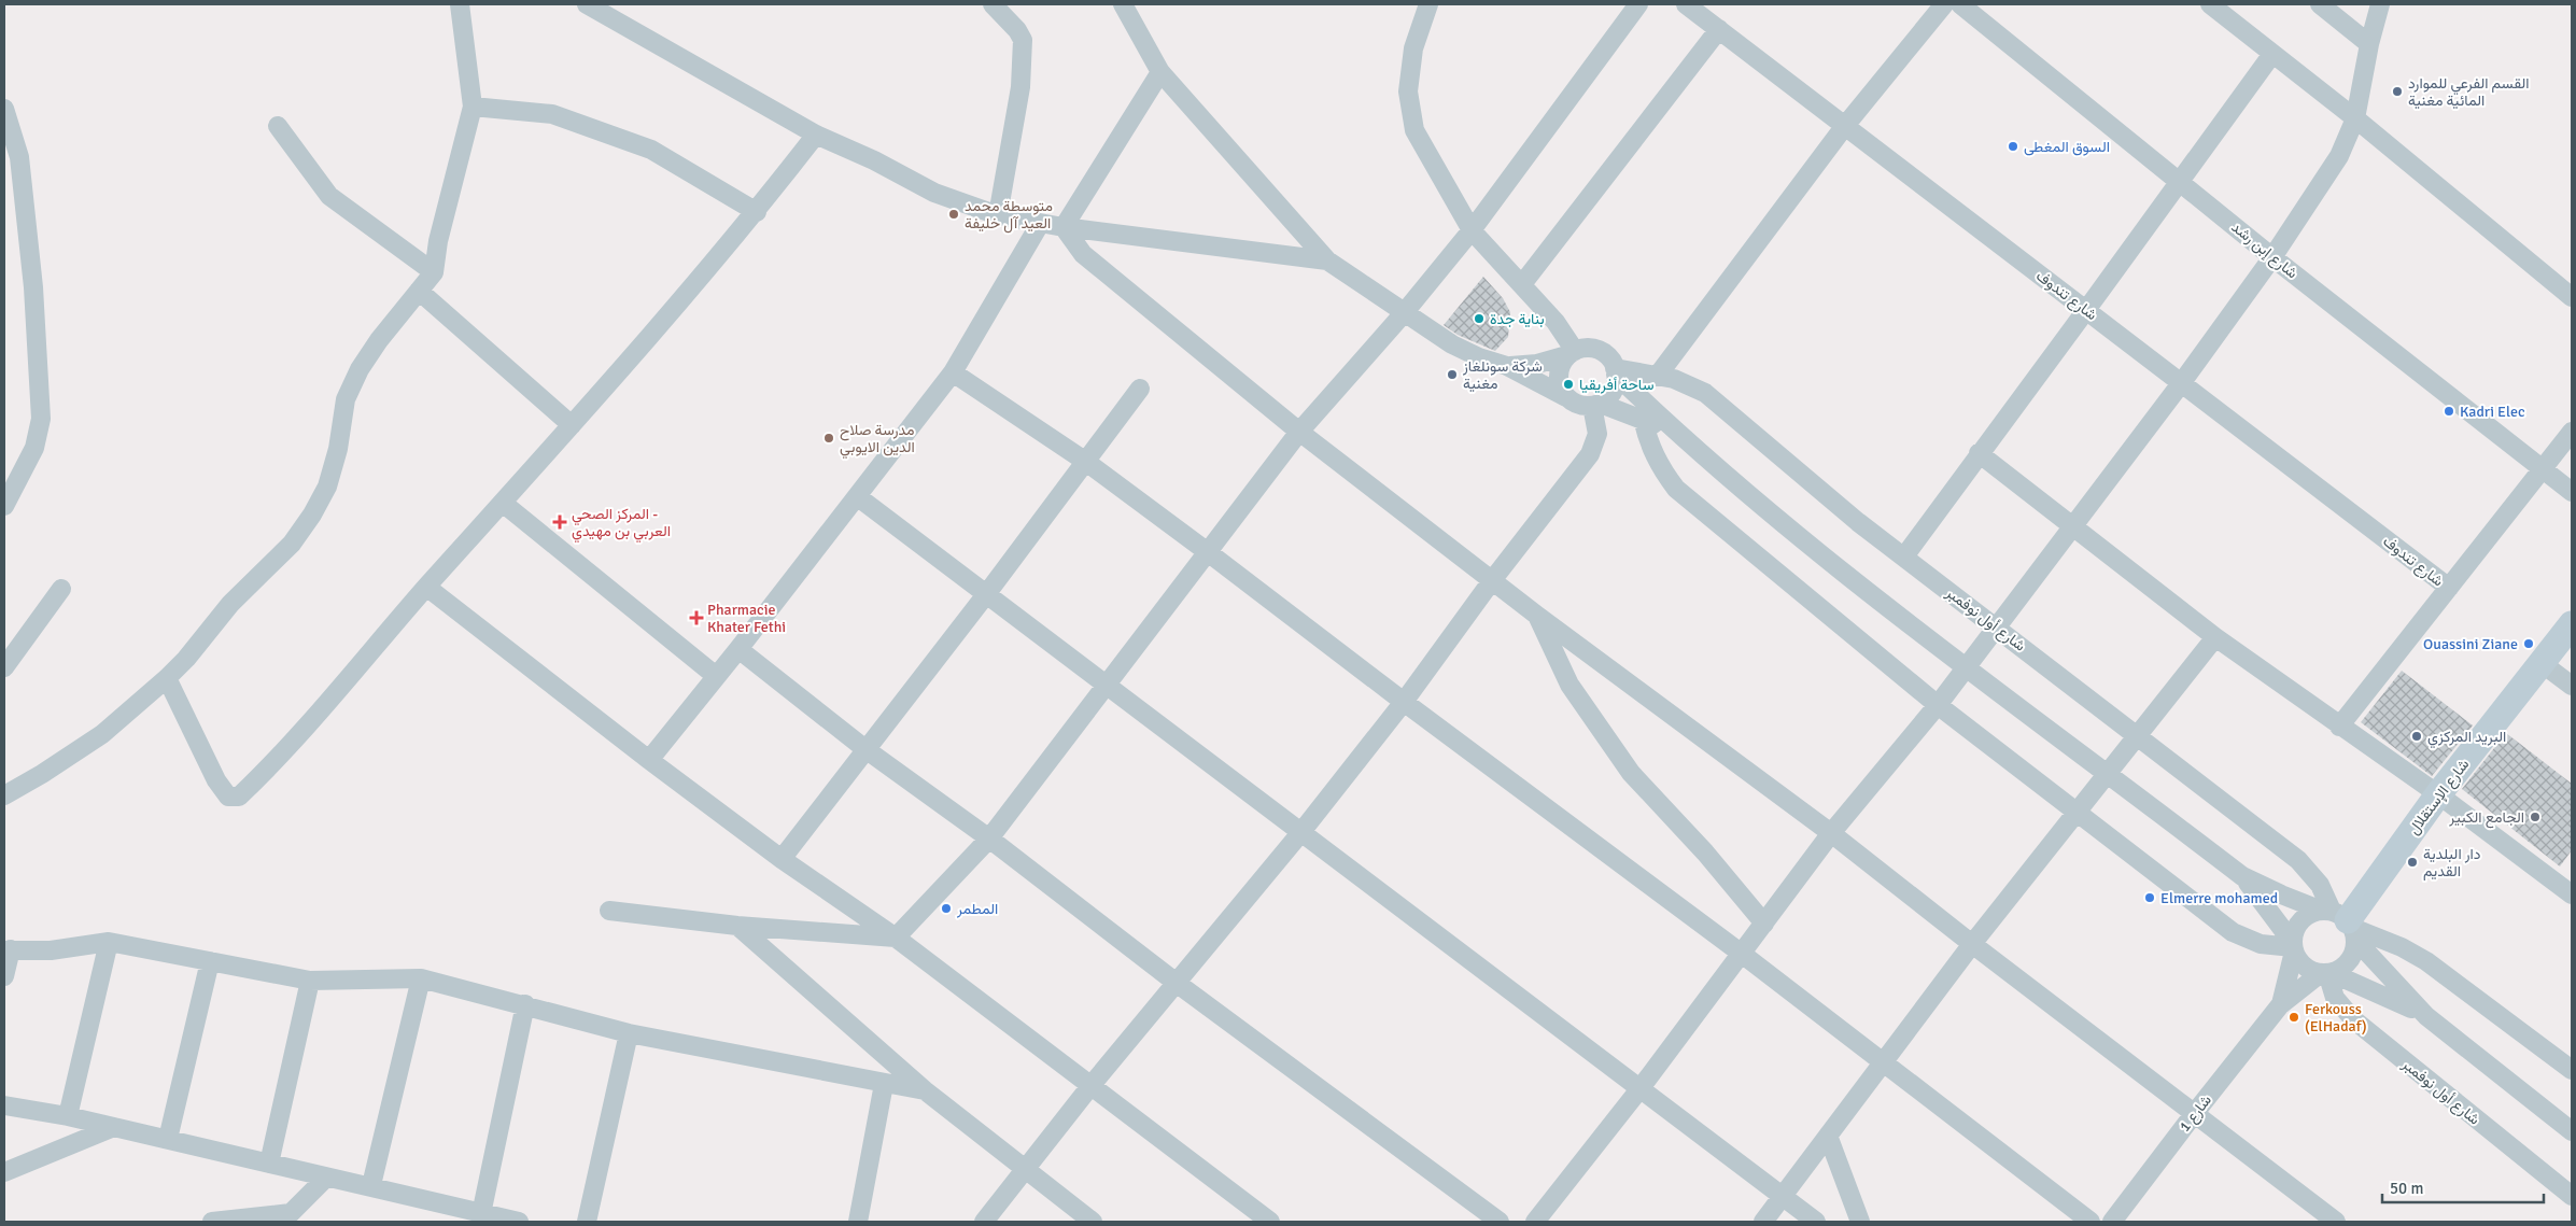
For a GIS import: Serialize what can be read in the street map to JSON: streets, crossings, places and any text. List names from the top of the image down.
{
  "streets": {
    "street": [
      "شارع إبن رشد",
      "شارع تندوف",
      "شارع أول نوفمبر",
      "شارع الإستقلال",
      "شارع 1"
    ]
  },
  "crossings": [
    ["شارع أول نوفمبر", "شارع الإستقلال"],
    ["شارع أول نوفمبر", "شارع 1"],
    ["شارع الإستقلال", "شارع 1"]
  ],
  "places": {
    "other": [
      "القسم الفرعي للموارد المائية مغنية",
      "السوق المغطى",
      "متوسطة محمد العيد آل خليفة",
      "بناية جدة",
      "شركة سونلغاز مغنية",
      "ساحة أفريقيا",
      "Kadri Elec",
      "مدرسة صلاح الدين الايوبي",
      "Ouassini Ziane",
      "البريد المركزي",
      "الجامع الكبير",
      "دار البلدية القديم",
      "Elmerre mohamed",
      "المطمر",
      "Ferkouss (ElHadaf)"
    ],
    "health": ["المركز الصحي - العربي بن مهيدي", "Pharmacie Khater Fethi"]
  },
  "scale_bar": "50 m"
}
